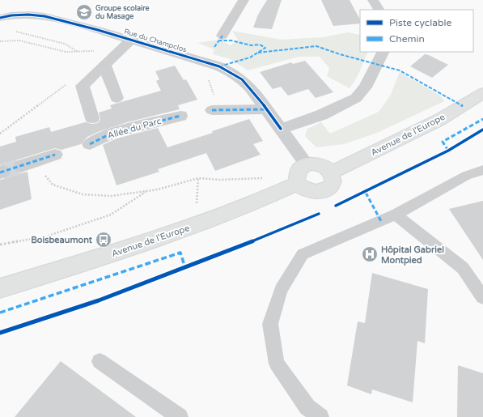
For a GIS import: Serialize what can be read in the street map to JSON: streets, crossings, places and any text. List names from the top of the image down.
{
  "streets": {
    "main road": ["Avenue de l'Europe"],
    "street": ["Rue du Champclos", "Allée du Parc"]
  },
  "crossings": [
    ["Rue du Champclos", "Avenue de l'Europe"]
  ],
  "places": {
    "school or university": ["Groupe scolaire du Masage"],
    "bus stop": ["Boisbeaumont"],
    "hospital": ["Hôpital Gabriel Montpied"]
  },
  "legend": ["Piste cyclable", "Chemin"]
}
